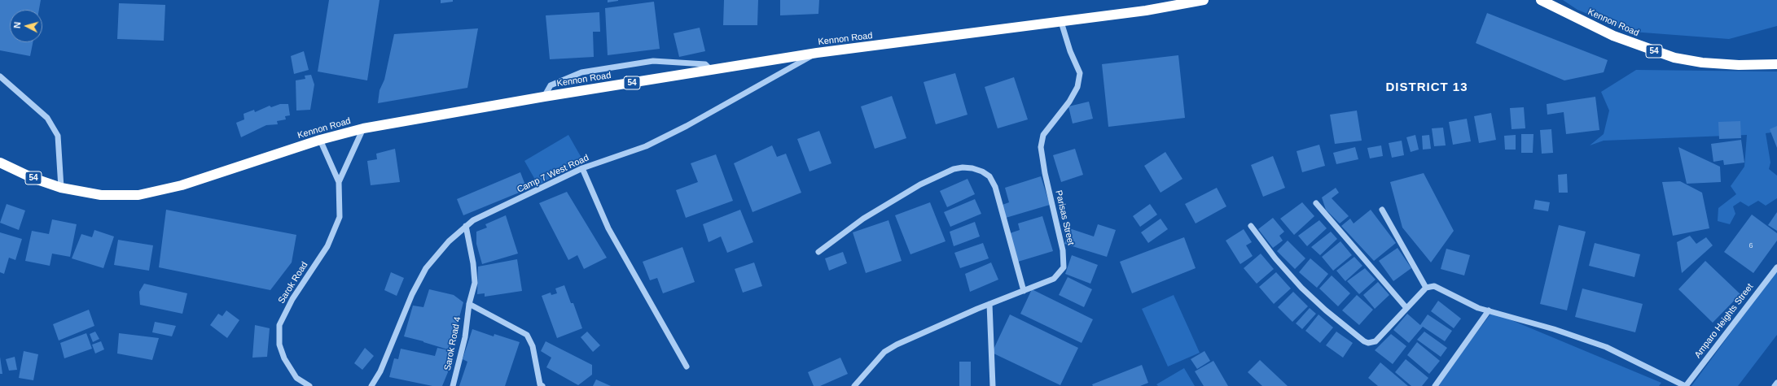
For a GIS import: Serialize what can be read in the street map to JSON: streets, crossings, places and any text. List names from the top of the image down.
{
  "streets": {
    "highway": ["Kennon Road", "54"],
    "street": [
      "Camp 7 West Road",
      "Parisas Street",
      "Sarok Road",
      "Amparo Heights Street",
      "Sarok Road 4"
    ]
  },
  "crossings": [
    ["Kennon Road", "Camp 7 West Road"],
    ["Kennon Road", "Parisas Street"],
    ["Kennon Road", "Sarok Road"],
    ["Camp 7 West Road", "Sarok Road 4"]
  ],
  "districts": ["DISTRICT 13"],
  "house_numbers": ["6"],
  "north": "left"
}
